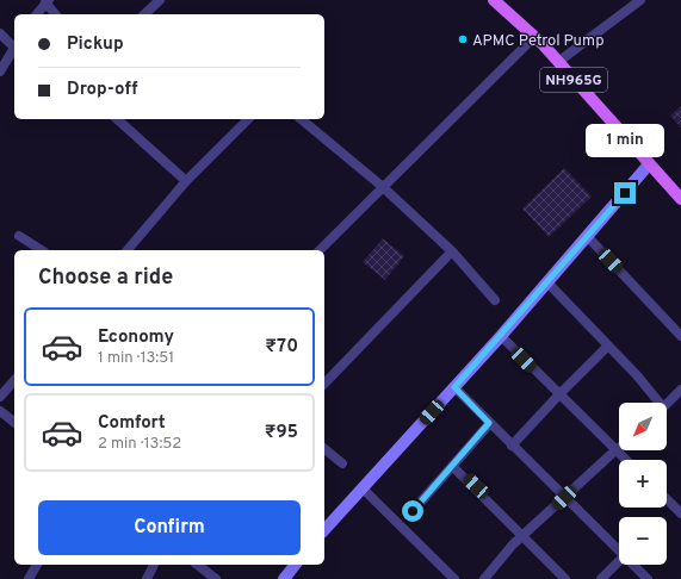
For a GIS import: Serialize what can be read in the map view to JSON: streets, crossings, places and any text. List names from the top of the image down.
{
  "streets": {
    "main road": ["NH965G"]
  },
  "places": ["APMC Petrol Pump"],
  "north": "bottom left",
  "page": {
    "banner": ["Pickup", "Drop-off"],
    "bubble": "1 min",
    "heading": "Choose a ride",
    "list": [
      {
        "name": "Economy",
        "note": "1 min · 13:51",
        "value": "₹70"
      },
      {
        "name": "Comfort",
        "note": "2 min · 13:52",
        "value": "₹95"
      }
    ],
    "map_buttons": ["+", "−"],
    "buttons": "Confirm"
  }
}
